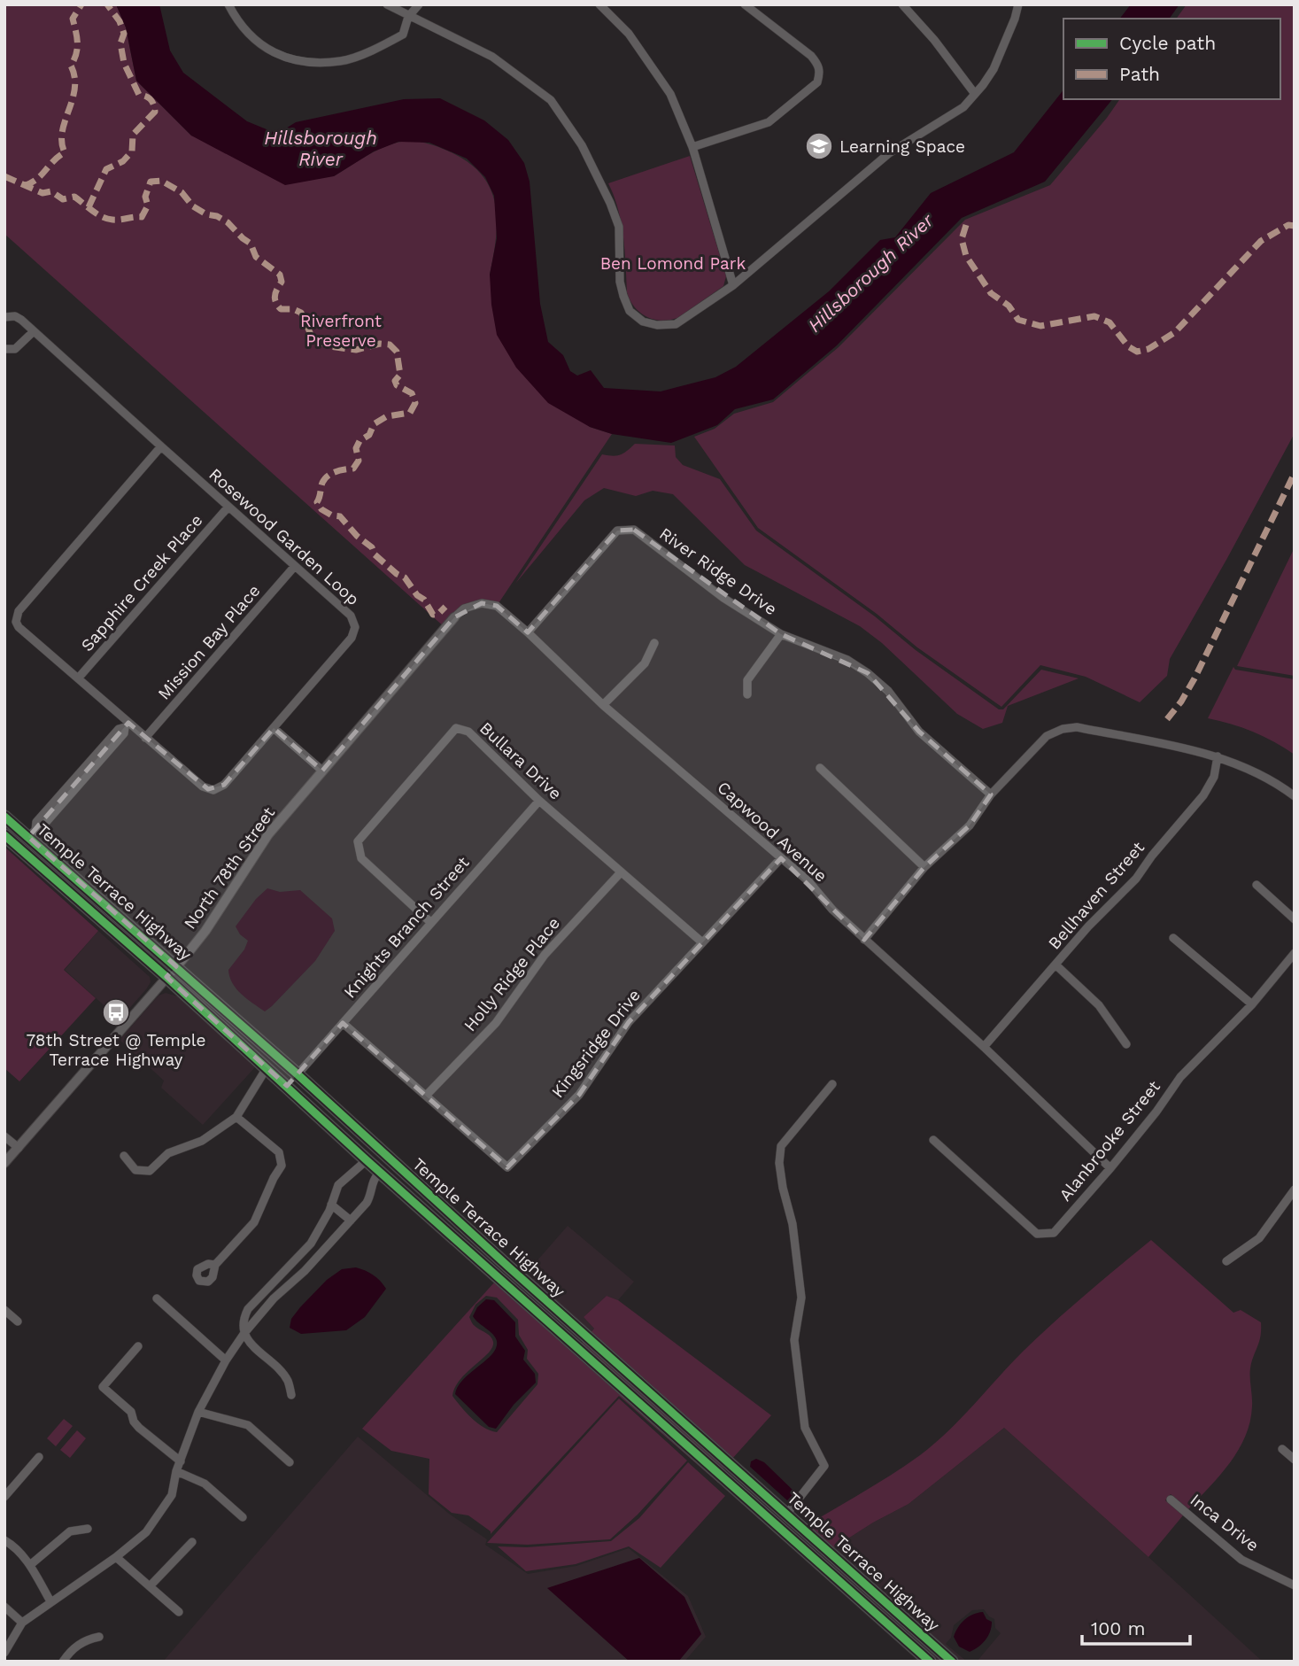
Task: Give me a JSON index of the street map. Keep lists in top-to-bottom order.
{
  "streets": {
    "main road": ["Temple Terrace Highway"],
    "street": [
      "Rosewood Garden Loop",
      "River Ridge Drive",
      "Sapphire Creek Place",
      "Mission Bay Place",
      "Bullara Drive",
      "Capwood Avenue",
      "North 78th Street",
      "Bellhaven Street",
      "Knights Branch Street",
      "Holly Ridge Place",
      "Kingsridge Drive",
      "Alanbrooke Street",
      "Inca Drive"
    ]
  },
  "crossings": [
    ["Rosewood Garden Loop", "Sapphire Creek Place"],
    ["Rosewood Garden Loop", "Mission Bay Place"],
    ["River Ridge Drive", "Capwood Avenue"],
    ["Bullara Drive", "Knights Branch Street"],
    ["Bullara Drive", "Holly Ridge Place"],
    ["Bullara Drive", "Kingsridge Drive"],
    ["Capwood Avenue", "North 78th Street"],
    ["Capwood Avenue", "Bellhaven Street"],
    ["Capwood Avenue", "Kingsridge Drive"],
    ["Capwood Avenue", "Alanbrooke Street"],
    ["North 78th Street", "Temple Terrace Highway"],
    ["Temple Terrace Highway", "Knights Branch Street"],
    ["Knights Branch Street", "Kingsridge Drive"],
    ["Holly Ridge Place", "Kingsridge Drive"]
  ],
  "water": ["Hillsborough River"],
  "parks": ["Ben Lomond Park", "Riverfront Preserve"],
  "places": {
    "school or university": ["Learning Space"],
    "bus stop": ["78th Street @ Temple Terrace Highway"]
  },
  "legend": ["Cycle path", "Path"],
  "scale_bar": "100 m"
}
